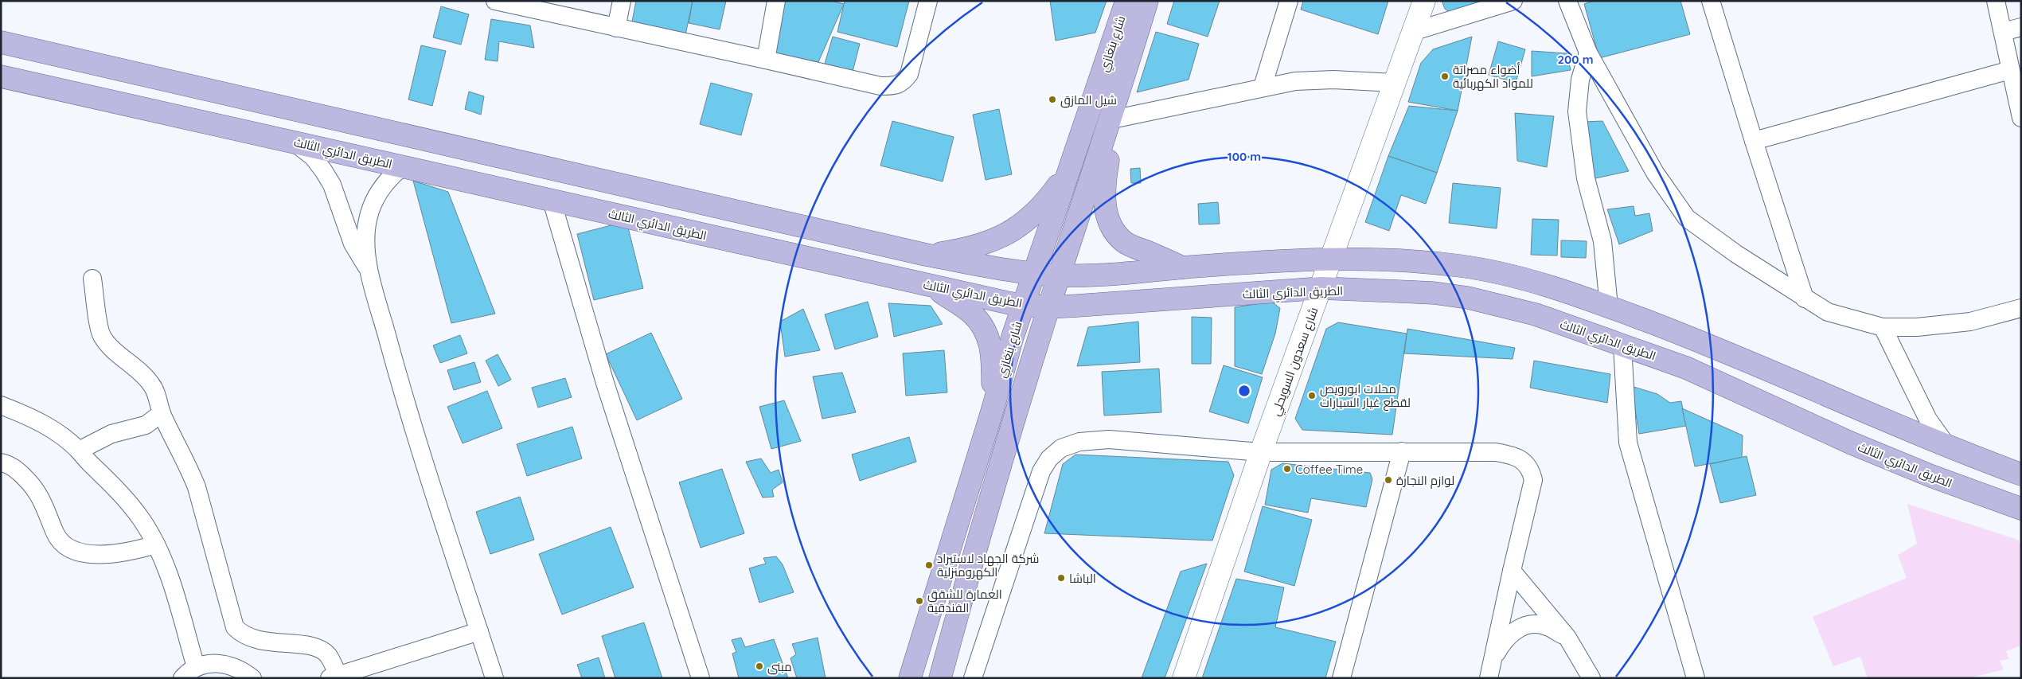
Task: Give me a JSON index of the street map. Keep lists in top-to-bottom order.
{
  "streets": {
    "main road": ["شارع بنغازي", "الطريق الدائري الثالث", "شارع سعدون السويحلي"]
  },
  "crossings": [
    ["شارع بنغازي", "الطريق الدائري الثالث"],
    ["الطريق الدائري الثالث", "شارع سعدون السويحلي"]
  ],
  "places": [
    "أضواء مصراتة للمواد الكهربائية",
    "شيل المازق",
    "محلات ابورويص لقطع غيار السيارات",
    "Coffee Time",
    "لوازم النجارة",
    "شركة الجهاد لاستيراد الكهرومنزلية",
    "الباشا",
    "العمارة للشقق الفندقية",
    "مبنى"
  ],
  "rings": ["200 m", "100 m"]
}
